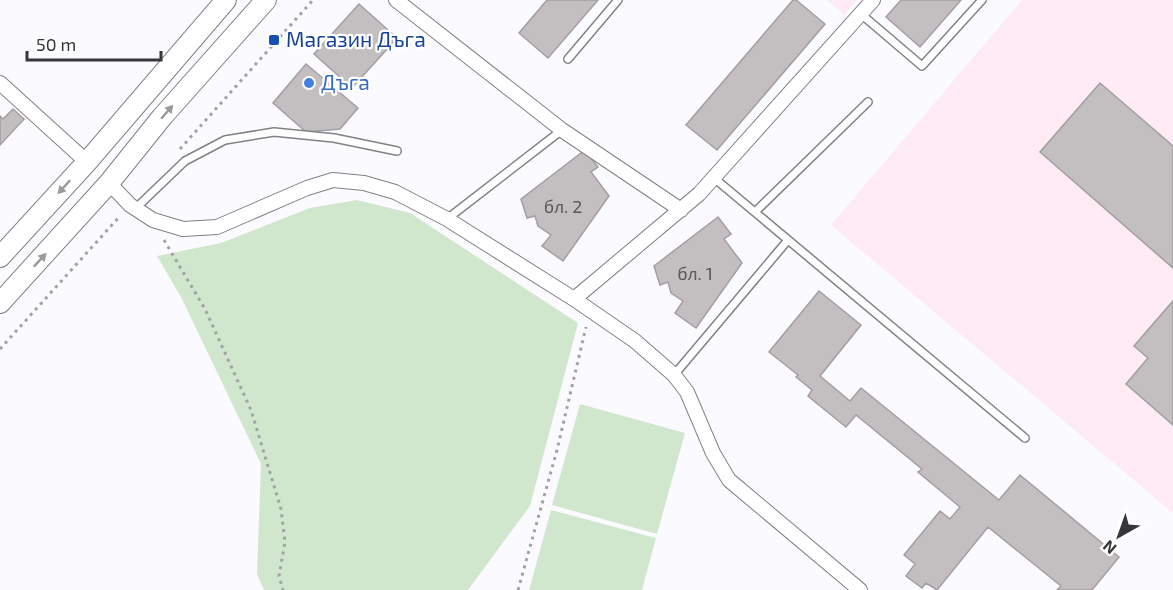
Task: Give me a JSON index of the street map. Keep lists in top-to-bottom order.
{
  "places": {
    "transit": ["Магазин Дъга"],
    "other": ["Дъга"]
  },
  "house_numbers": ["бл. 2", "бл. 1"],
  "scale_bar": "50 m",
  "north": "bottom left"
}
